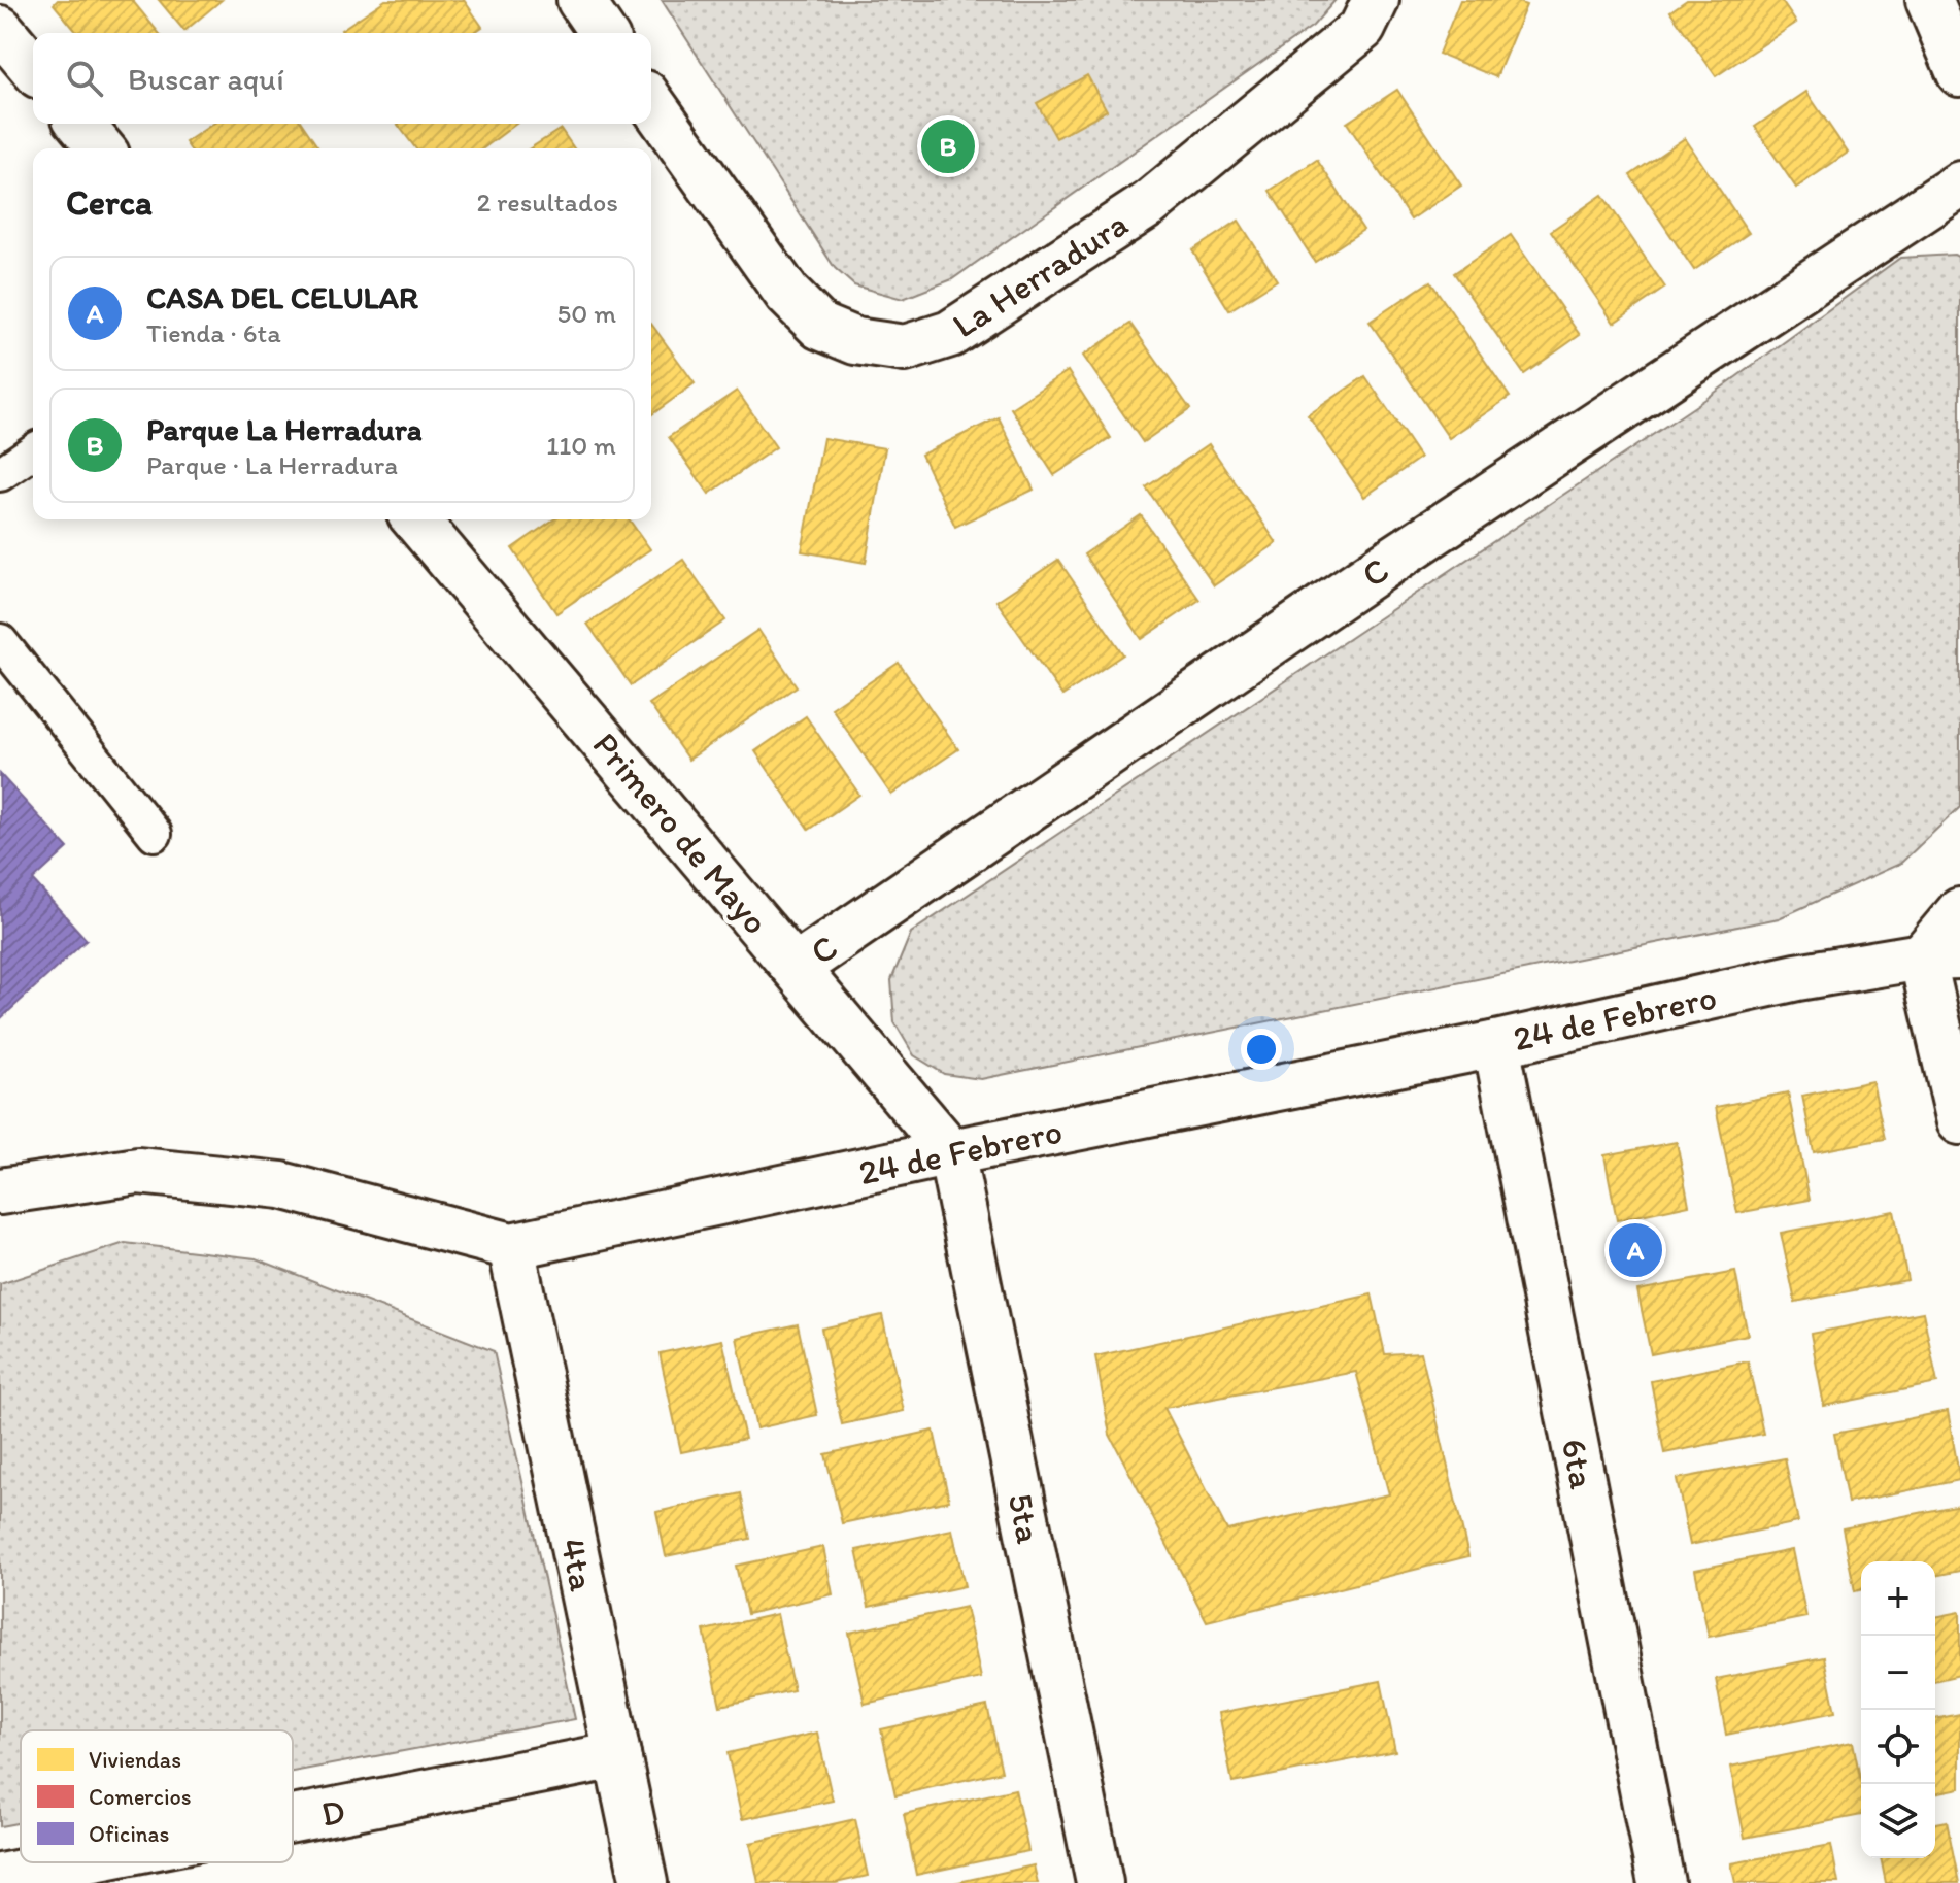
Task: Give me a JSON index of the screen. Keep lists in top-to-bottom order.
{
  "streets": {
    "street": [
      "La Herradura",
      "C",
      "Primero de Mayo",
      "24 de Febrero",
      "6ta",
      "5ta",
      "4ta",
      "D"
    ]
  },
  "crossings": [
    ["C", "Primero de Mayo"],
    ["Primero de Mayo", "24 de Febrero"],
    ["Primero de Mayo", "5ta"],
    ["24 de Febrero", "6ta"],
    ["24 de Febrero", "5ta"],
    ["24 de Febrero", "4ta"],
    ["4ta", "D"]
  ],
  "legend": ["Viviendas", "Comercios", "Oficinas"],
  "page": {
    "search": "Buscar aquí",
    "pins": ["B", "A"],
    "heading": ["Cerca", "2 resultados"],
    "list": [
      {
        "mark": "A",
        "name": "CASA DEL CELULAR",
        "note": "Tienda · 6ta",
        "value": "50 m"
      },
      {
        "mark": "B",
        "name": "Parque La Herradura",
        "note": "Parque · La Herradura",
        "value": "110 m"
      }
    ],
    "map_buttons": ["+", "−"]
  }
}
